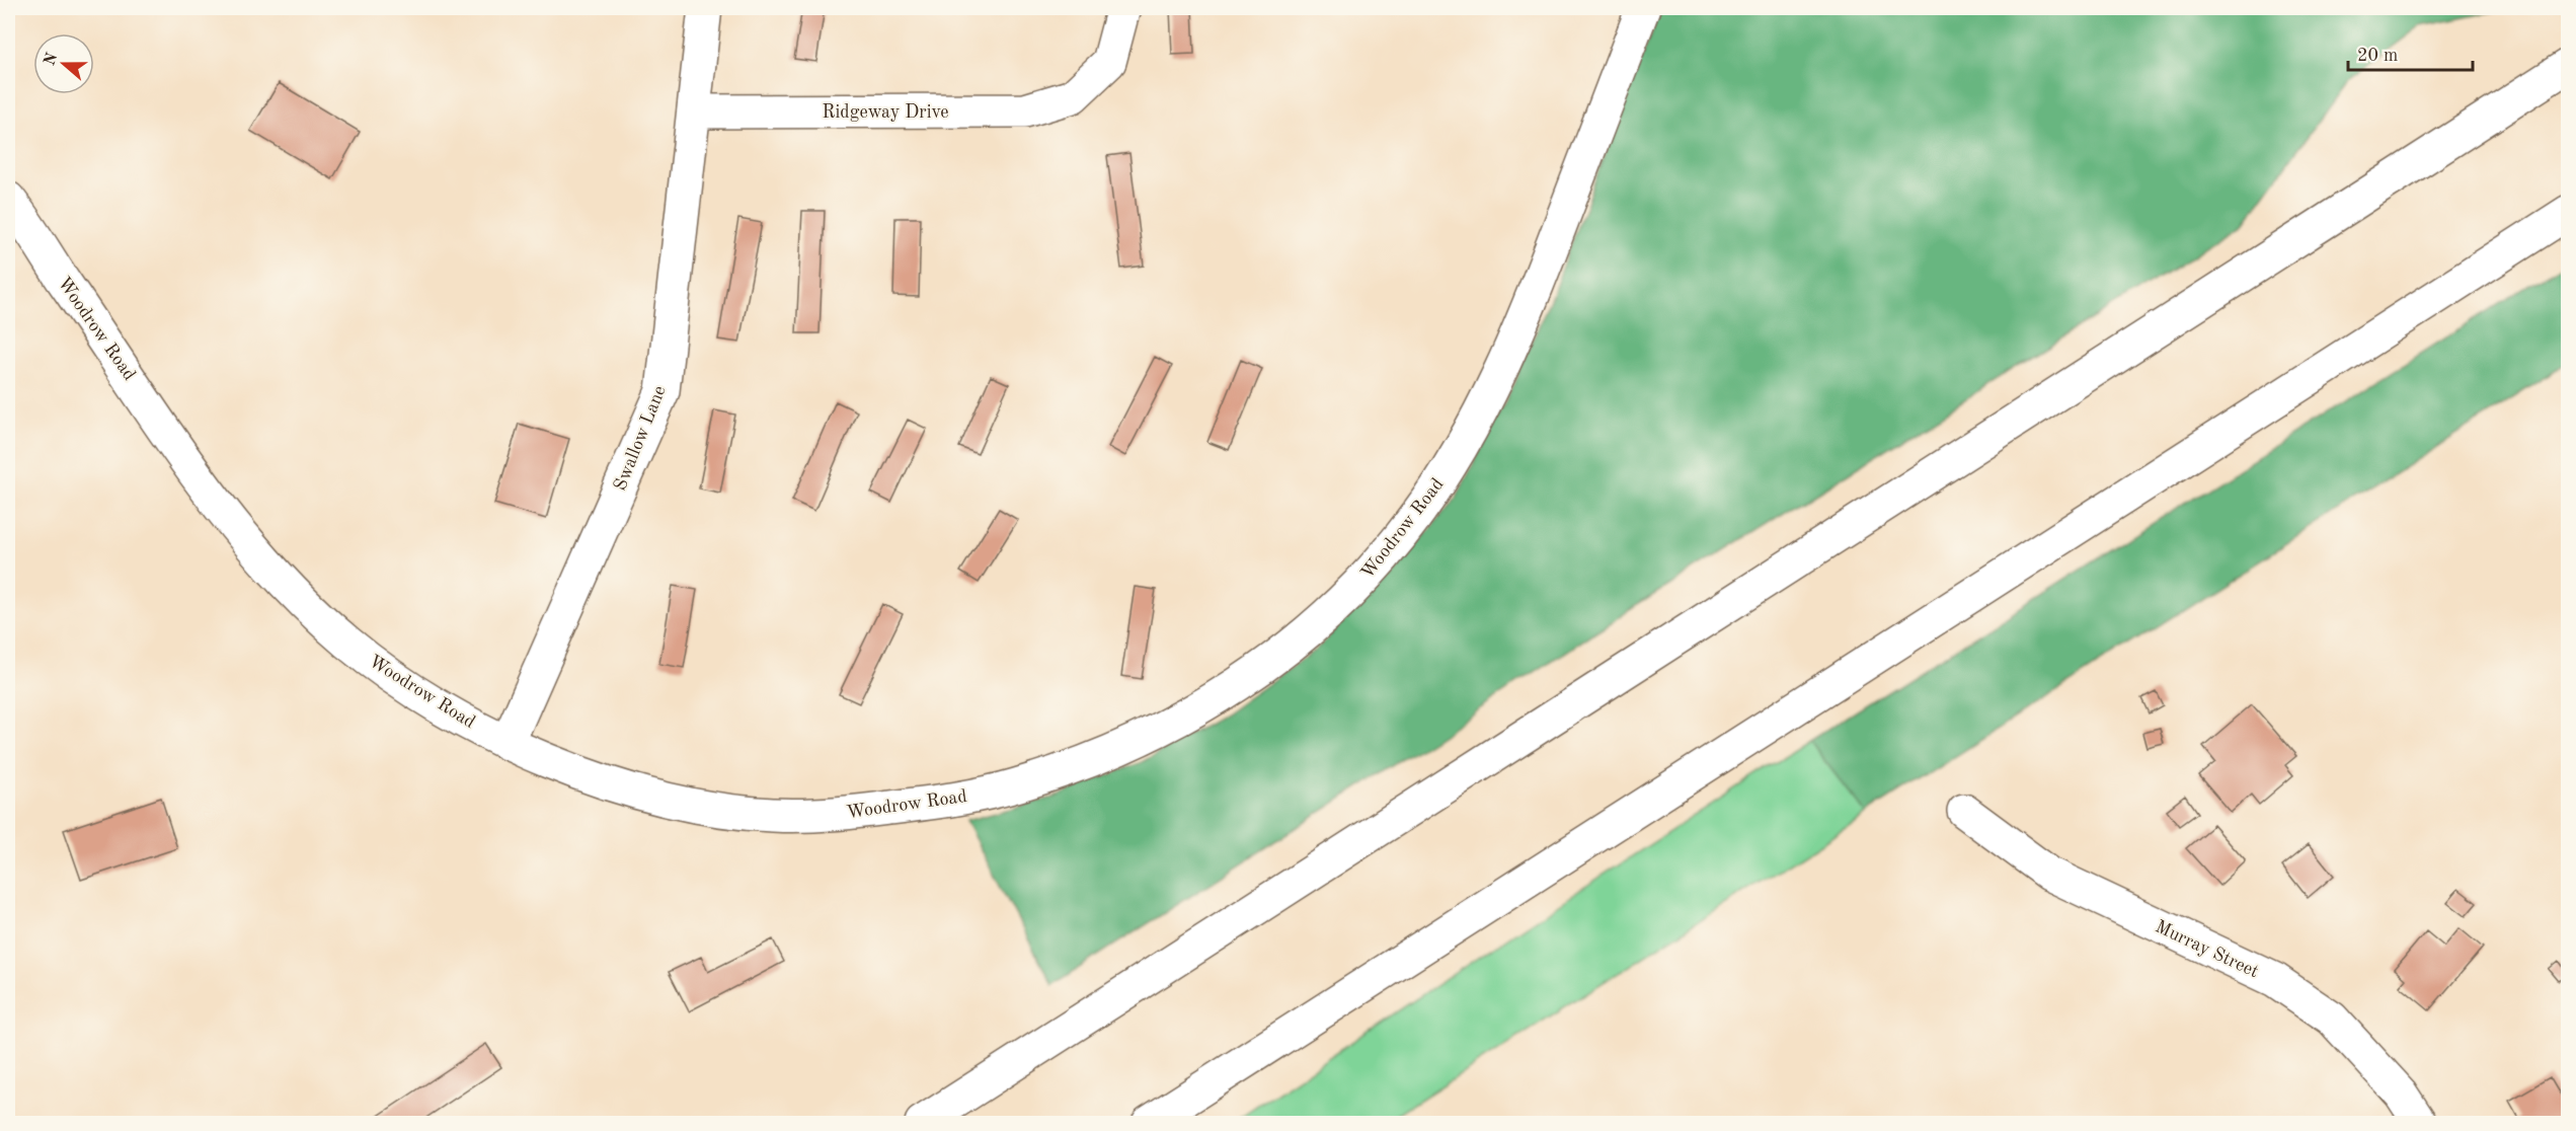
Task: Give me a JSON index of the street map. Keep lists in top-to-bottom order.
{
  "streets": {
    "main road": [
      "Ridgeway Drive",
      "Woodrow Road",
      "Swallow Lane",
      "Murray Street"
    ]
  },
  "crossings": [
    ["Ridgeway Drive", "Swallow Lane"],
    ["Woodrow Road", "Swallow Lane"]
  ],
  "scale_bar": "20 m",
  "north": "left"
}
